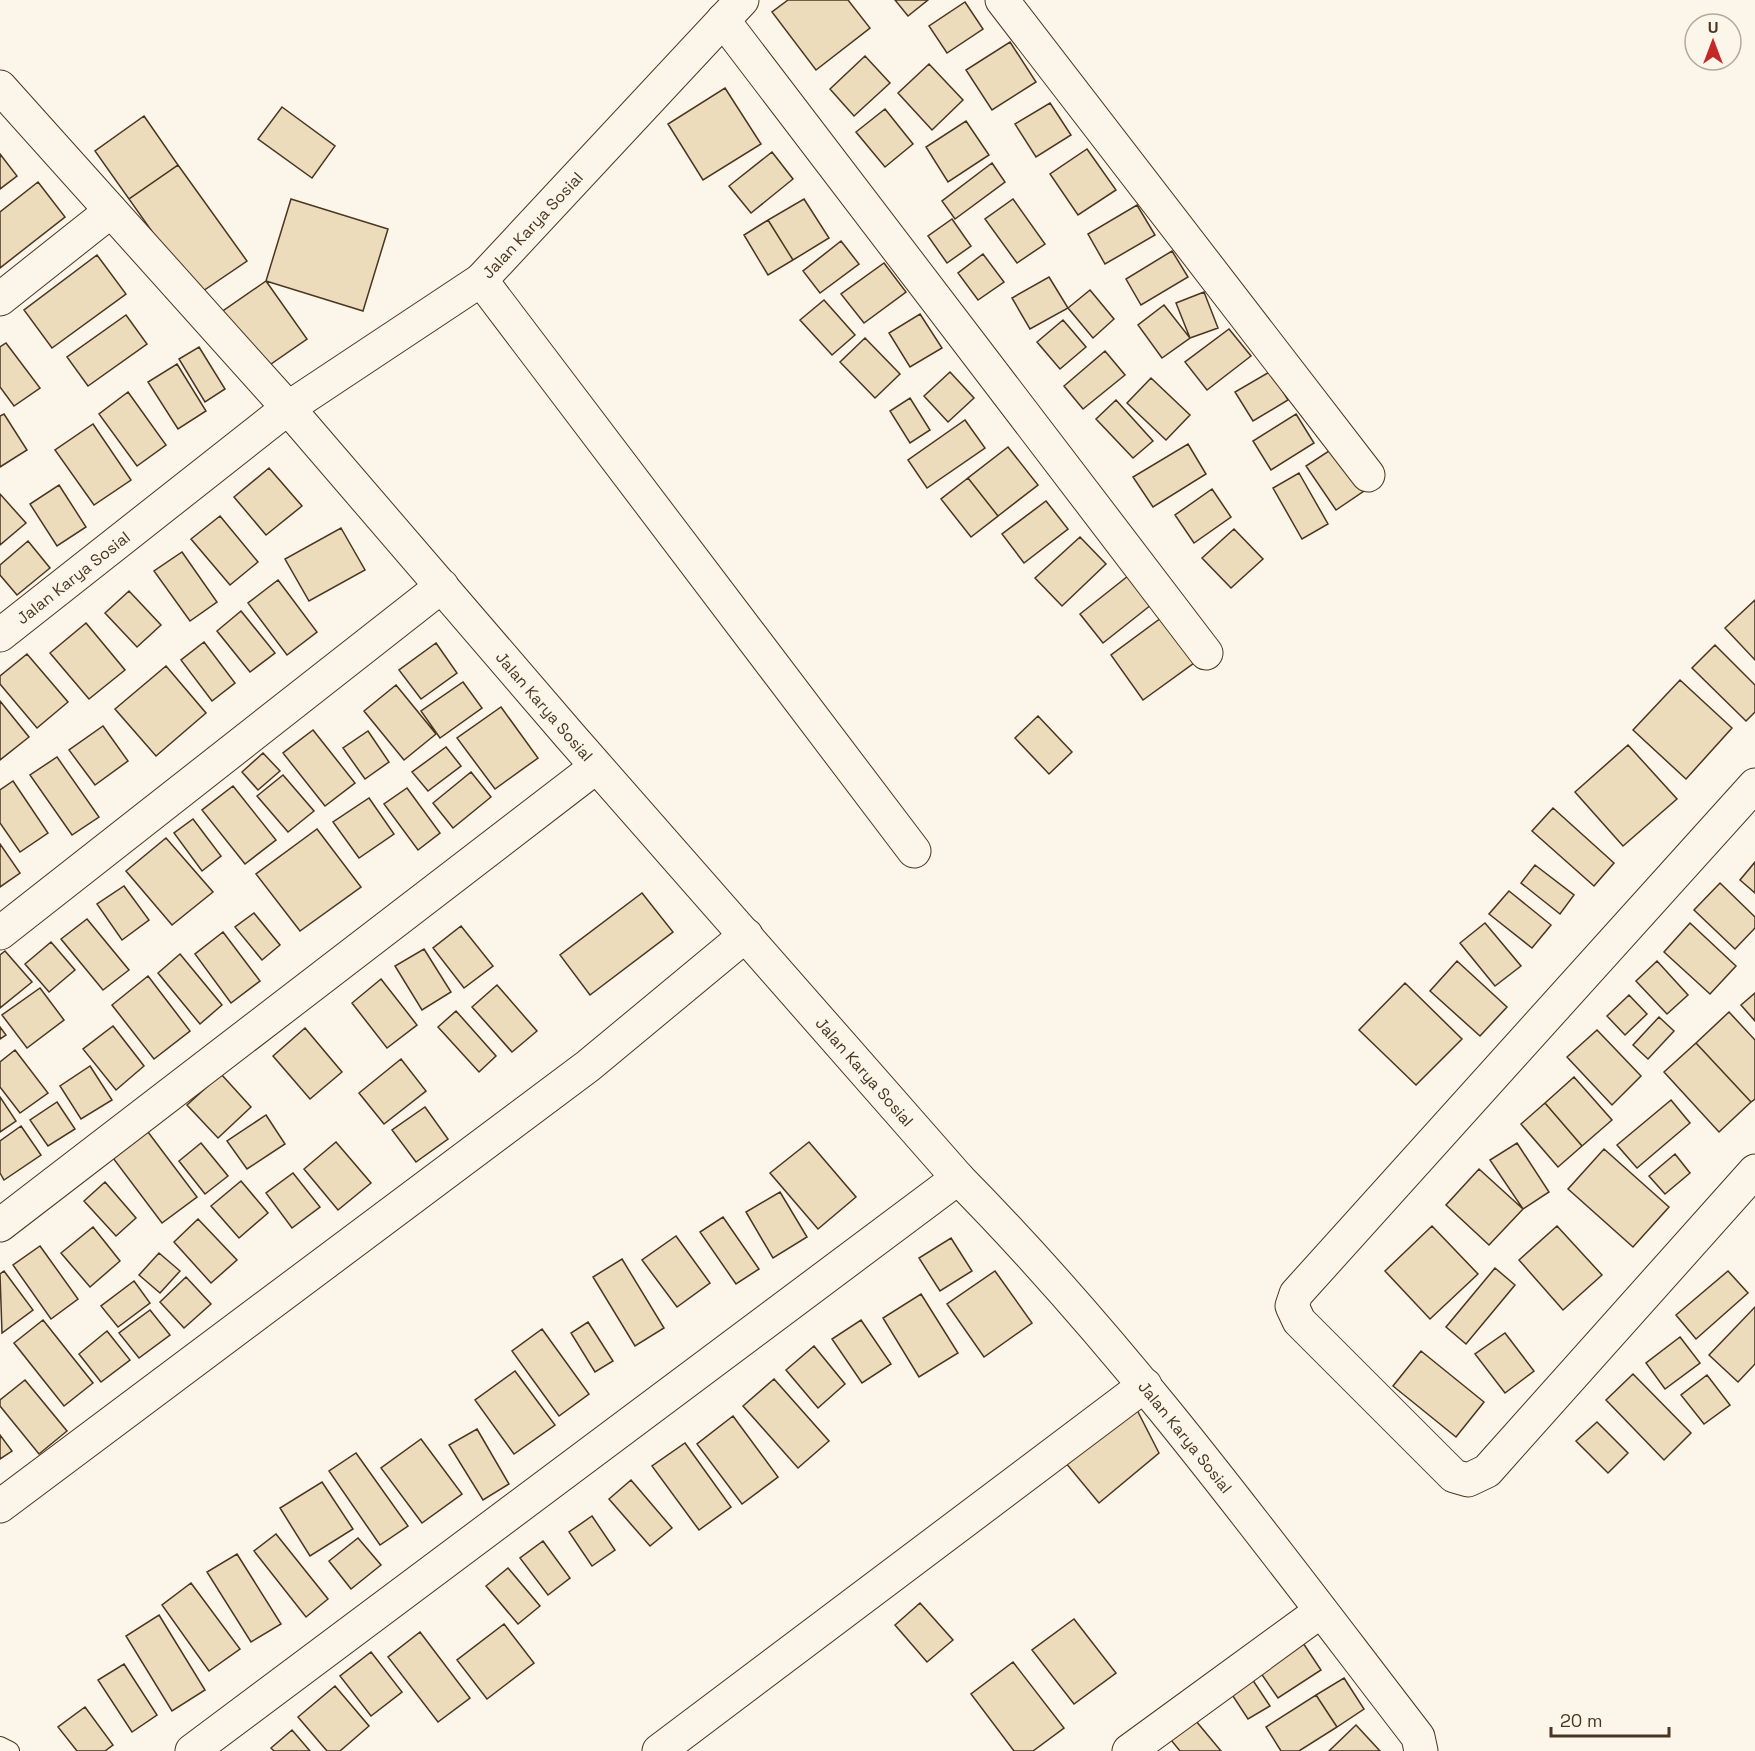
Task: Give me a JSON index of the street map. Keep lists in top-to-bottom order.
{
  "streets": {
    "street": ["Jalan Karya Sosial"]
  },
  "scale_bar": "20 m",
  "north": "top"
}
